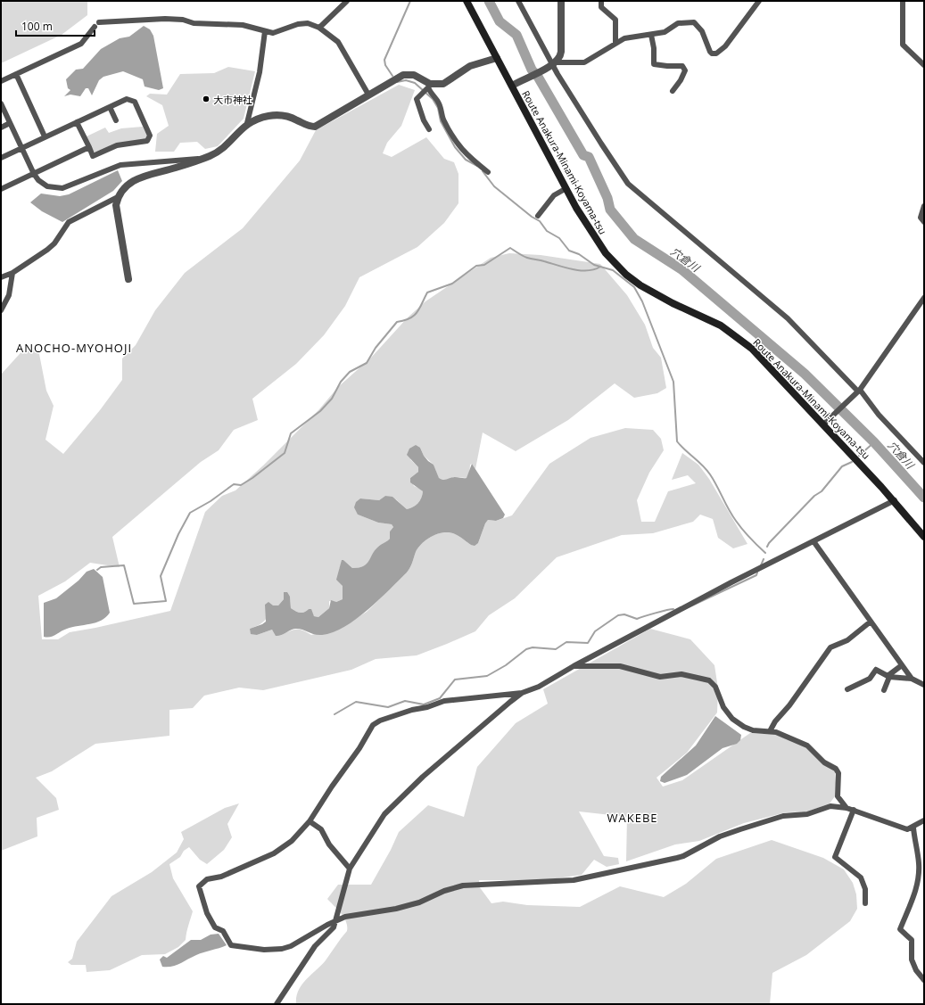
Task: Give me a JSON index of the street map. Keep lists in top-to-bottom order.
{
  "streets": {
    "main road": ["Route Anakura-Minami-Koyama-tsu"]
  },
  "districts": ["ANOCHO-MYOHOJI", "WAKEBE"],
  "water": ["穴倉川"],
  "places": ["大市神社"],
  "scale_bar": "100 m"
}
